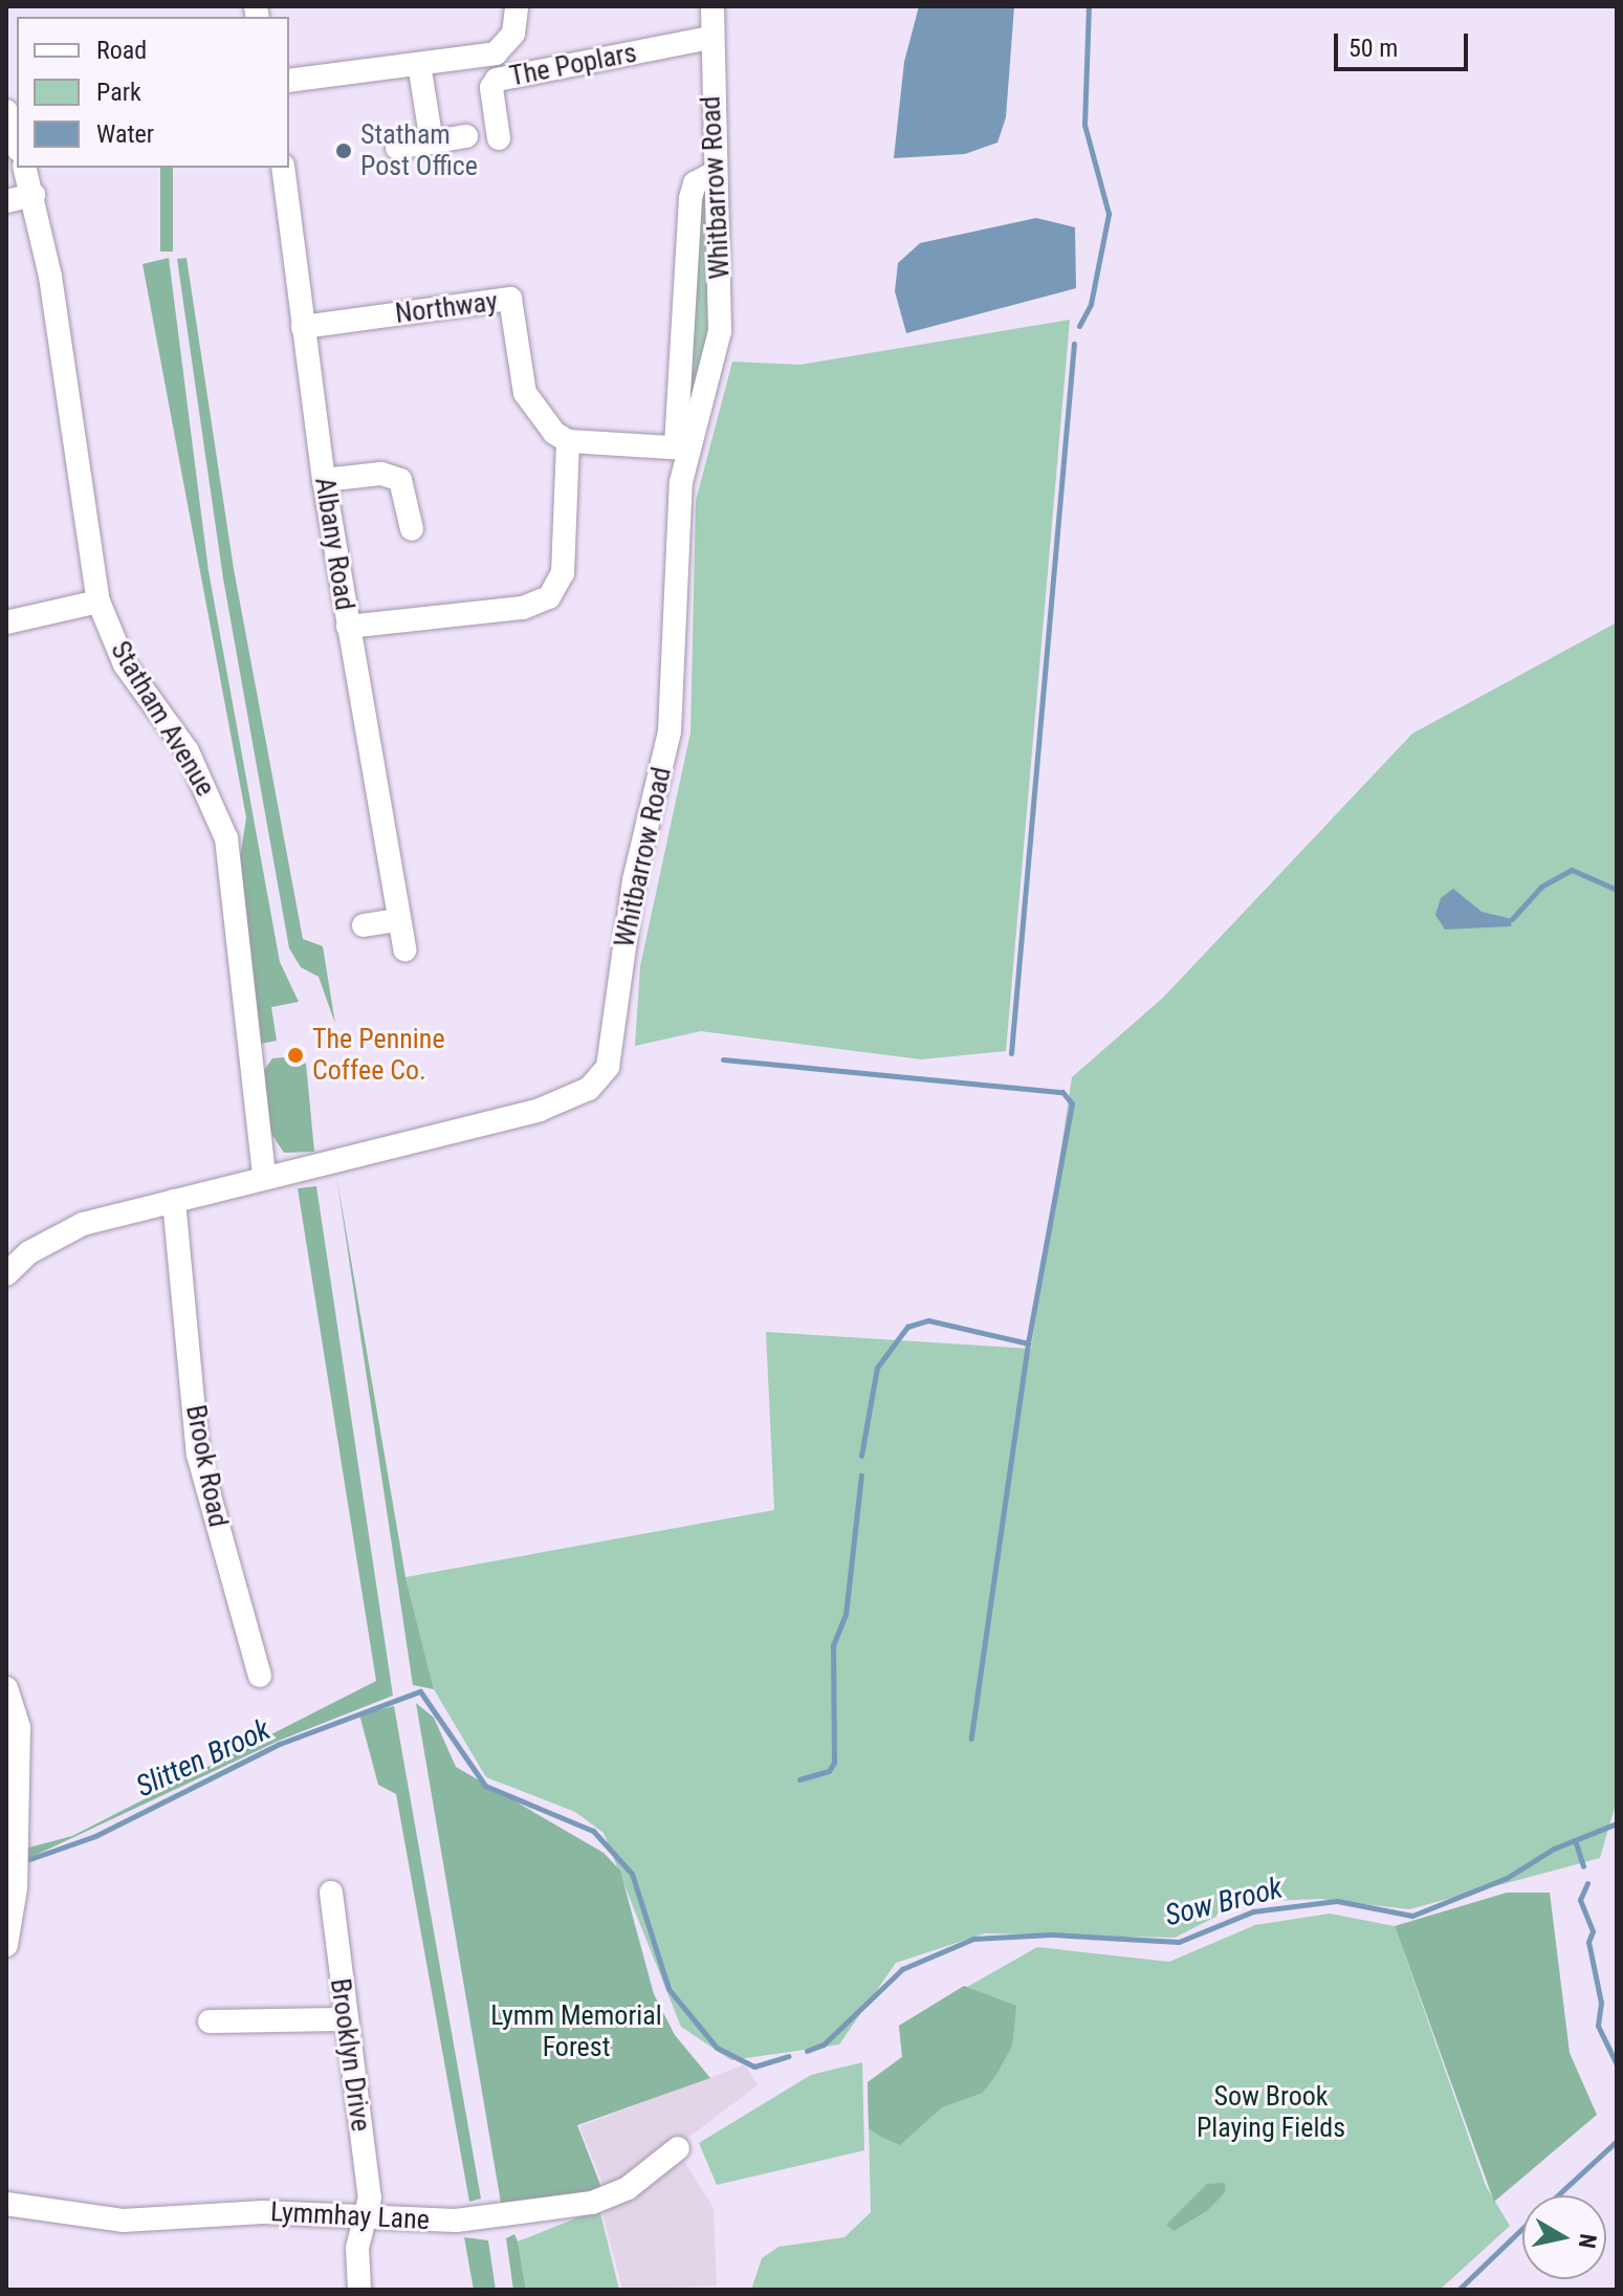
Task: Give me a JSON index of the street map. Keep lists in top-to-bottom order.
{
  "streets": {
    "street": [
      "The Poplars",
      "Whitbarrow Road",
      "Northway",
      "Albany Road",
      "Statham Avenue",
      "Brook Road",
      "Brooklyn Drive",
      "Lymmhay Lane"
    ]
  },
  "crossings": [
    ["The Poplars", "Whitbarrow Road"],
    ["Whitbarrow Road", "Statham Avenue"],
    ["Whitbarrow Road", "Brook Road"],
    ["Northway", "Albany Road"],
    ["Brooklyn Drive", "Lymmhay Lane"]
  ],
  "water": ["Slitten Brook", "Sow Brook"],
  "parks": ["Lymm Memorial Forest", "Sow Brook Playing Fields"],
  "places": ["Statham Post Office", "The Pennine Coffee Co."],
  "legend": ["Road", "Park", "Water"],
  "scale_bar": "50 m",
  "north": "right"
}
